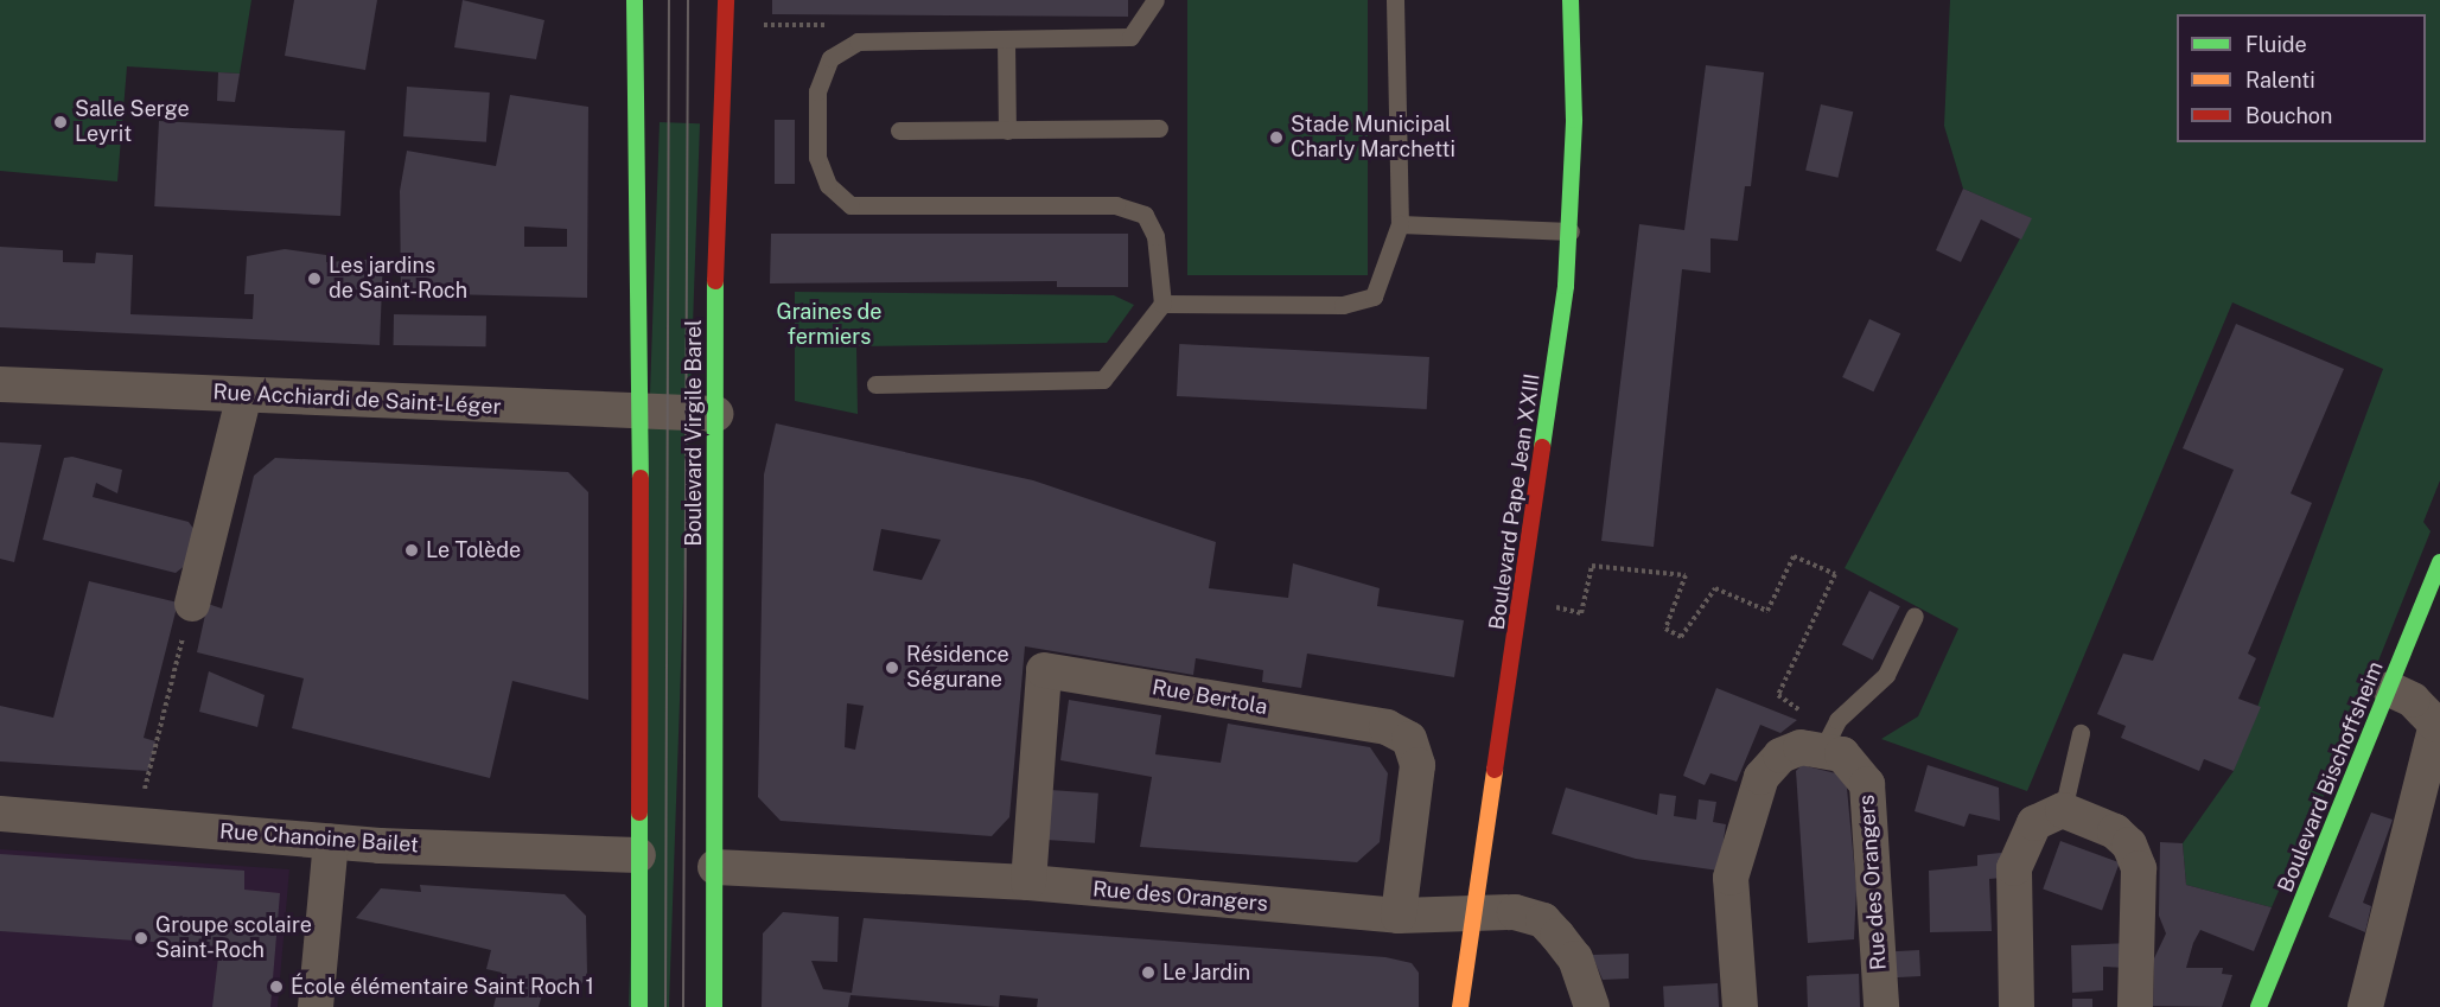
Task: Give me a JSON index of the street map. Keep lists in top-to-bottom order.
{
  "streets": {
    "main road": ["Boulevard Virgile Barel", "Boulevard Pape Jean XXIII", "Boulevard Bischoffsheim"],
    "street": [
      "Rue Acchiardi de Saint-Léger",
      "Rue Bertola",
      "Rue Chanoine Bailet",
      "Rue des Orangers"
    ]
  },
  "crossings": [
    ["Rue Acchiardi de Saint-Léger", "Boulevard Virgile Barel"],
    ["Boulevard Virgile Barel", "Rue des Orangers"],
    ["Boulevard Pape Jean XXIII", "Rue des Orangers"],
    ["Rue Bertola", "Rue des Orangers"]
  ],
  "parks": ["Graines de fermiers"],
  "places": [
    "Salle Serge Leyrit",
    "Stade Municipal Charly Marchetti",
    "Les jardins de Saint-Roch",
    "Le Tolède",
    "Résidence Ségurane",
    "Groupe scolaire Saint-Roch",
    "Le Jardin",
    "École élémentaire Saint Roch 1"
  ],
  "legend": ["Fluide", "Ralenti", "Bouchon"]
}
